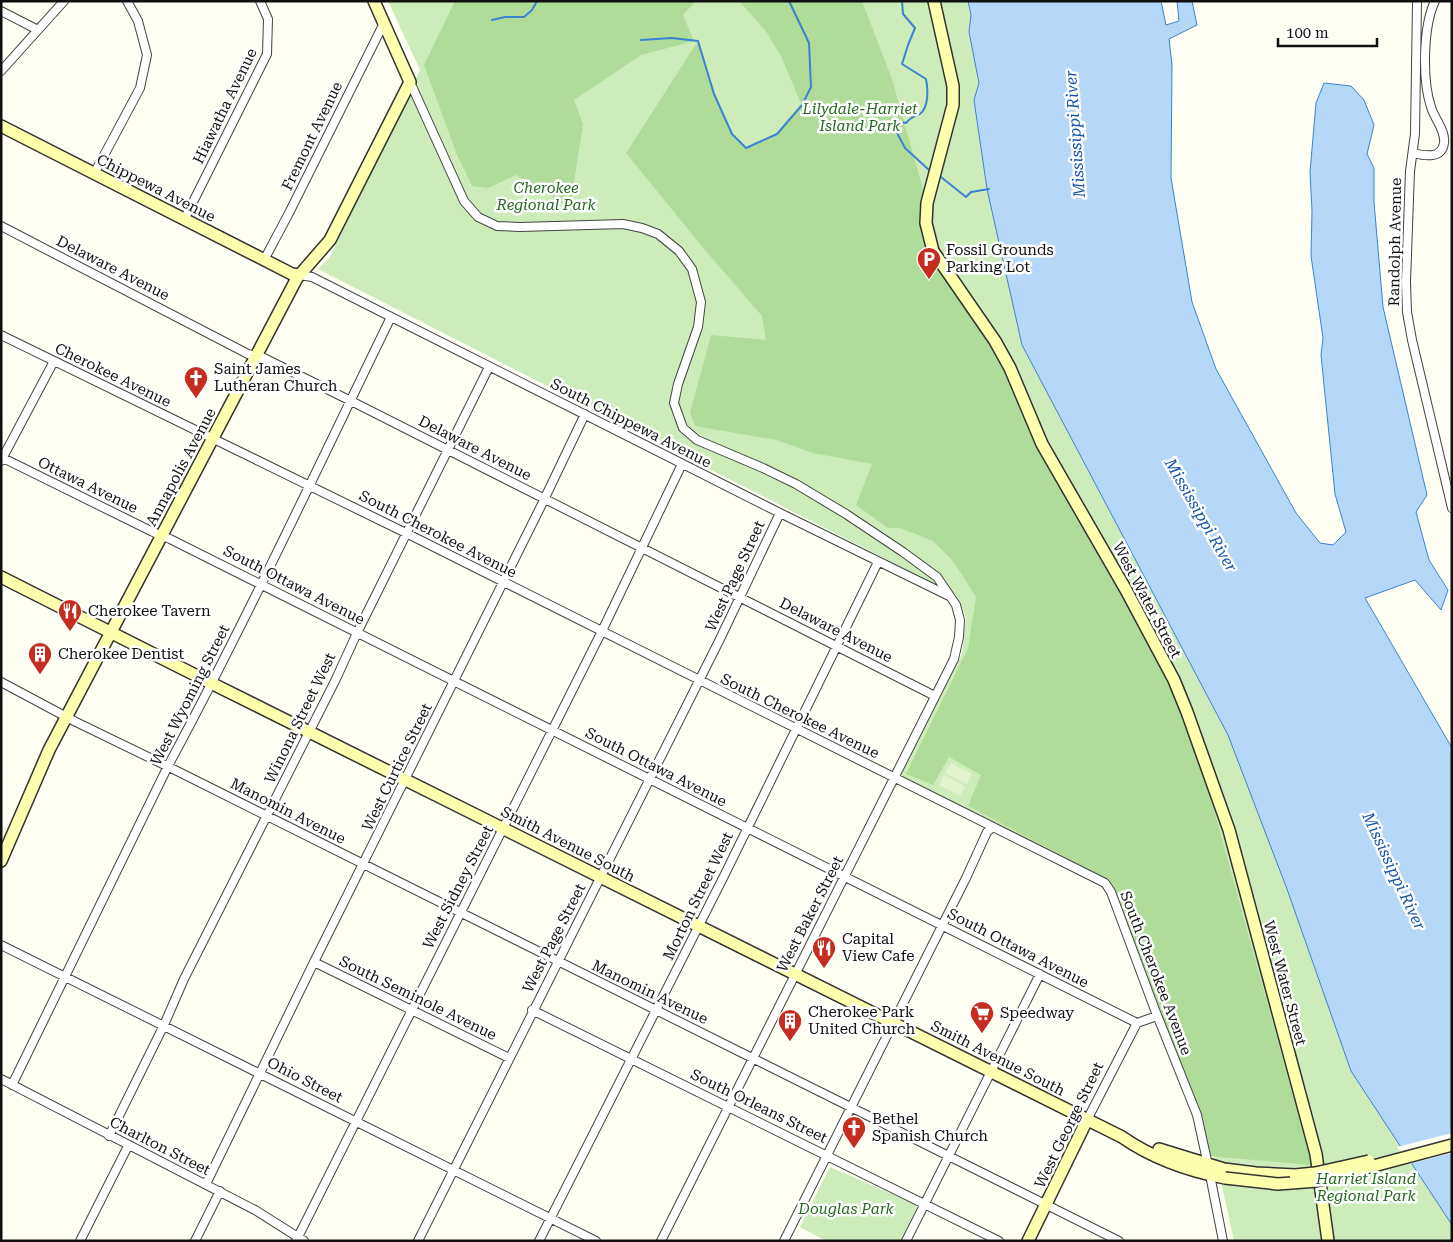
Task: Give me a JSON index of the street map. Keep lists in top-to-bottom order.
{
  "streets": {
    "street": [
      "Hiawatha Avenue",
      "Fremont Avenue",
      "Chippewa Avenue",
      "Randolph Avenue",
      "Delaware Avenue",
      "Cherokee Avenue",
      "South Chippewa Avenue",
      "Annapolis Avenue",
      "Ottawa Avenue",
      "South Cherokee Avenue",
      "West Page Street",
      "South Ottawa Avenue",
      "West Water Street",
      "West Wyoming Street",
      "Winona Street West",
      "West Curtice Street",
      "Manomin Avenue",
      "Smith Avenue South",
      "West Sidney Street",
      "Morton Street West",
      "West Baker Street",
      "South Seminole Avenue",
      "Ohio Street",
      "South Orleans Street",
      "West George Street",
      "Charlton Street"
    ]
  },
  "crossings": [
    ["Hiawatha Avenue", "Chippewa Avenue"],
    ["Fremont Avenue", "Chippewa Avenue"],
    ["Chippewa Avenue", "South Chippewa Avenue"],
    ["Chippewa Avenue", "Annapolis Avenue"],
    ["Delaware Avenue", "Annapolis Avenue"],
    ["Delaware Avenue", "West Page Street"],
    ["Delaware Avenue", "West Wyoming Street"],
    ["Delaware Avenue", "Winona Street West"],
    ["Delaware Avenue", "West Curtice Street"],
    ["Delaware Avenue", "West Sidney Street"],
    ["Delaware Avenue", "Morton Street West"],
    ["Delaware Avenue", "West Baker Street"],
    ["Cherokee Avenue", "Annapolis Avenue"],
    ["Cherokee Avenue", "South Cherokee Avenue"],
    ["South Chippewa Avenue", "Annapolis Avenue"],
    ["South Chippewa Avenue", "West Page Street"],
    ["South Chippewa Avenue", "West Wyoming Street"],
    ["South Chippewa Avenue", "Winona Street West"],
    ["South Chippewa Avenue", "West Curtice Street"],
    ["South Chippewa Avenue", "West Sidney Street"],
    ["South Chippewa Avenue", "Morton Street West"],
    ["South Chippewa Avenue", "West Baker Street"],
    ["Annapolis Avenue", "Ottawa Avenue"],
    ["Annapolis Avenue", "South Cherokee Avenue"],
    ["Annapolis Avenue", "South Ottawa Avenue"],
    ["Annapolis Avenue", "Manomin Avenue"],
    ["Annapolis Avenue", "Smith Avenue South"],
    ["Annapolis Avenue", "West Baker Street"],
    ["Ottawa Avenue", "South Ottawa Avenue"],
    ["South Cherokee Avenue", "West Page Street"],
    ["South Cherokee Avenue", "West Wyoming Street"],
    ["South Cherokee Avenue", "Winona Street West"],
    ["South Cherokee Avenue", "West Curtice Street"],
    ["South Cherokee Avenue", "Smith Avenue South"],
    ["South Cherokee Avenue", "West Sidney Street"],
    ["South Cherokee Avenue", "Morton Street West"],
    ["South Cherokee Avenue", "West Baker Street"],
    ["West Page Street", "South Ottawa Avenue"],
    ["West Page Street", "Manomin Avenue"],
    ["West Page Street", "Smith Avenue South"],
    ["West Page Street", "South Seminole Avenue"],
    ["West Page Street", "Ohio Street"],
    ["West Page Street", "South Orleans Street"],
    ["South Ottawa Avenue", "West Wyoming Street"],
    ["South Ottawa Avenue", "Winona Street West"],
    ["South Ottawa Avenue", "West Curtice Street"],
    ["South Ottawa Avenue", "West Sidney Street"],
    ["South Ottawa Avenue", "Morton Street West"],
    ["South Ottawa Avenue", "West Baker Street"],
    ["South Ottawa Avenue", "West George Street"],
    ["West Wyoming Street", "Manomin Avenue"],
    ["West Wyoming Street", "Smith Avenue South"],
    ["West Wyoming Street", "Ohio Street"],
    ["West Wyoming Street", "Charlton Street"],
    ["Winona Street West", "Manomin Avenue"],
    ["Winona Street West", "Smith Avenue South"],
    ["Winona Street West", "Ohio Street"],
    ["Winona Street West", "Charlton Street"],
    ["West Curtice Street", "Manomin Avenue"],
    ["West Curtice Street", "Smith Avenue South"],
    ["West Curtice Street", "South Seminole Avenue"],
    ["West Curtice Street", "Ohio Street"],
    ["West Curtice Street", "Charlton Street"],
    ["Manomin Avenue", "West Sidney Street"],
    ["Manomin Avenue", "Morton Street West"],
    ["Manomin Avenue", "West Baker Street"],
    ["Manomin Avenue", "West George Street"],
    ["Smith Avenue South", "West Sidney Street"],
    ["Smith Avenue South", "Morton Street West"],
    ["Smith Avenue South", "West Baker Street"],
    ["Smith Avenue South", "West George Street"],
    ["West Sidney Street", "South Seminole Avenue"],
    ["West Sidney Street", "Ohio Street"],
    ["West Sidney Street", "Charlton Street"],
    ["Morton Street West", "Ohio Street"],
    ["Morton Street West", "South Orleans Street"],
    ["West Baker Street", "South Orleans Street"]
  ],
  "water": ["Mississippi River"],
  "parks": [
    "Lilydale-Harriet Island Park",
    "Cherokee Regional Park",
    "Harriet Island Regional Park",
    "Douglas Park"
  ],
  "places": {
    "parking": ["Fossil Grounds Parking Lot"],
    "church": ["Saint James Lutheran Church", "Bethel Spanish Church"],
    "restaurant": ["Cherokee Tavern", "Capital View Cafe"],
    "building": ["Cherokee Dentist", "Cherokee Park United Church"],
    "supermarket": ["Speedway"]
  },
  "scale_bar": "100 m"
}
